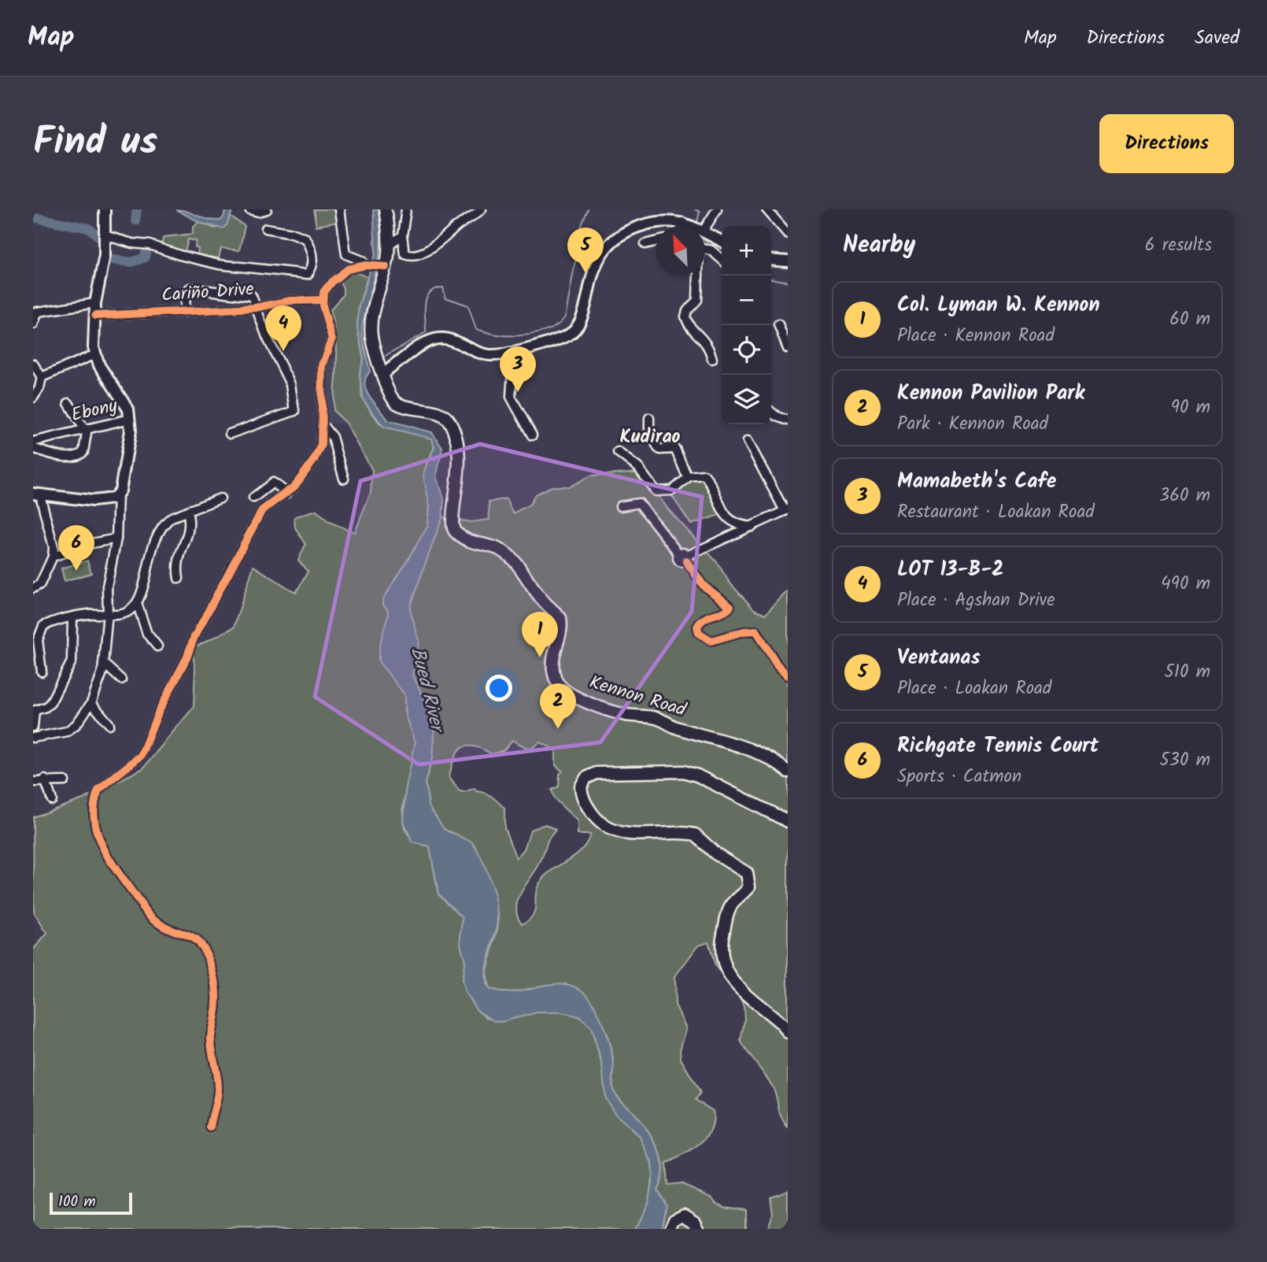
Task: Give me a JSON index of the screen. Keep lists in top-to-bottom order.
{
  "streets": {
    "highway": ["Kennon Road"],
    "street": ["Cariño Drive", "Ebony"]
  },
  "districts": ["Kudirao"],
  "water": ["Bued River"],
  "scale_bar": "100 m",
  "north": "top left",
  "page": {
    "header": "Map",
    "nav": ["Map", "Directions", "Saved"],
    "title": "Find us",
    "buttons": "Directions",
    "heading": ["Nearby", "6 results"],
    "map_buttons": ["+", "−"],
    "pins": [
      "5",
      "4",
      "3",
      "6",
      "1",
      "2"
    ],
    "list": [
      {
        "mark": "1",
        "name": "Col. Lyman W. Kennon",
        "note": "Place · Kennon Road",
        "value": "60 m"
      },
      {
        "mark": "2",
        "name": "Kennon Pavilion Park",
        "note": "Park · Kennon Road",
        "value": "90 m"
      },
      {
        "mark": "3",
        "name": "Mamabeth's Cafe",
        "note": "Restaurant · Loakan Road",
        "value": "360 m"
      },
      {
        "mark": "4",
        "name": "LOT 13-B-2",
        "note": "Place · Agshan Drive",
        "value": "490 m"
      },
      {
        "mark": "5",
        "name": "Ventanas",
        "note": "Place · Loakan Road",
        "value": "510 m"
      },
      {
        "mark": "6",
        "name": "Richgate Tennis Court",
        "note": "Sports · Catmon",
        "value": "530 m"
      }
    ],
    "scale": "100 m"
  }
}
